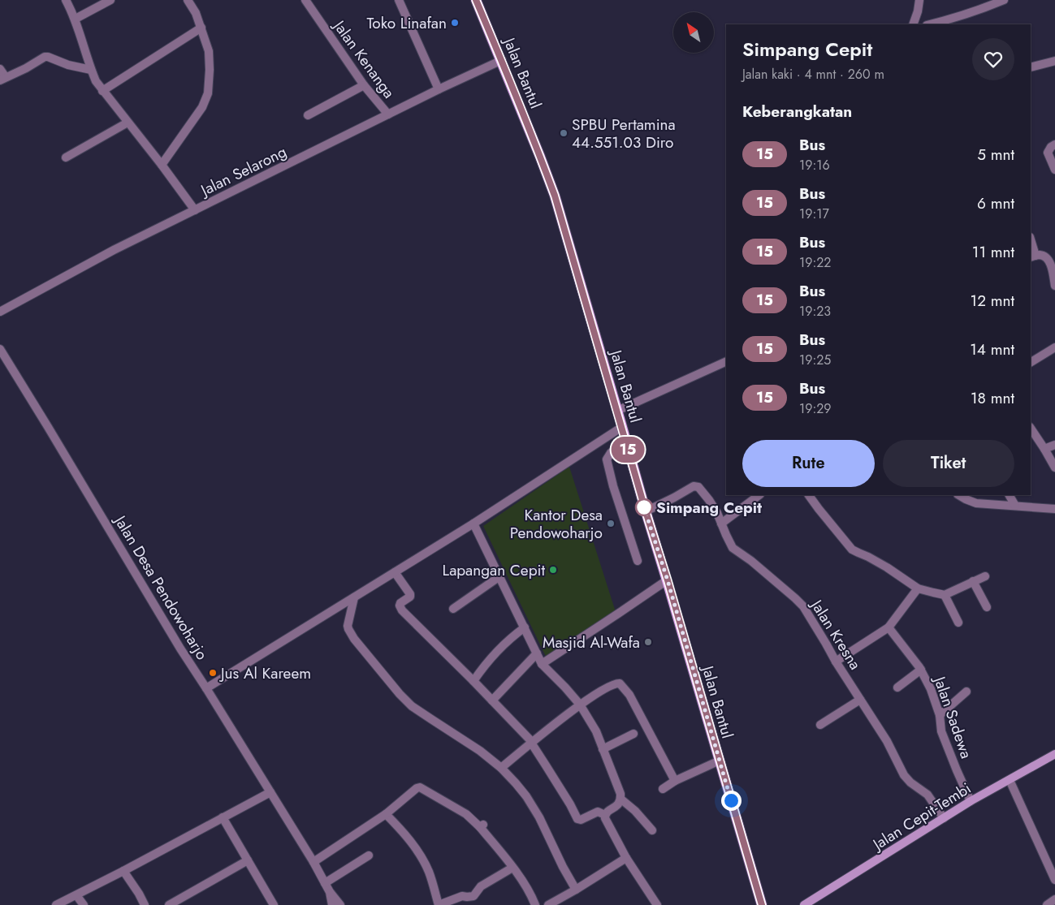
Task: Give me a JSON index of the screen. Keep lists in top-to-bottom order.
{
  "streets": {
    "main road": ["Jalan Bantul", "Jalan Cepit-Tembi"],
    "street": [
      "Jalan Kenanga",
      "Jalan Selarong",
      "Jalan Desa Pendowoharjo",
      "Jalan Kresna",
      "Jalan Sadewa"
    ]
  },
  "crossings": [
    ["Jalan Kenanga", "Jalan Selarong"],
    ["Jalan Bantul", "Jalan Selarong"],
    ["Jalan Bantul", "Jalan Kresna"],
    ["Jalan Kresna", "Jalan Cepit-Tembi"],
    ["Jalan Sadewa", "Jalan Cepit-Tembi"]
  ],
  "places": [
    "Toko Linafan",
    "SPBU Pertamina 44.551.03 Diro",
    "Simpang Cepit",
    "Kantor Desa Pendowoharjo",
    "Lapangan Cepit",
    "Masjid Al-Wafa",
    "Jus Al Kareem"
  ],
  "lines": ["bus line 15"],
  "north": "top left",
  "page": {
    "on_map": "15",
    "heading": [
      ["Simpang Cepit", "Jalan kaki · 4 mnt · 260 m"],
      "Keberangkatan"
    ],
    "list": [
      {
        "mark": "15",
        "name": "Bus",
        "note": "19:16",
        "value": "5 mnt"
      },
      {
        "mark": "15",
        "name": "Bus",
        "note": "19:17",
        "value": "6 mnt"
      },
      {
        "mark": "15",
        "name": "Bus",
        "note": "19:22",
        "value": "11 mnt"
      },
      {
        "mark": "15",
        "name": "Bus",
        "note": "19:23",
        "value": "12 mnt"
      },
      {
        "mark": "15",
        "name": "Bus",
        "note": "19:25",
        "value": "14 mnt"
      },
      {
        "mark": "15",
        "name": "Bus",
        "note": "19:29",
        "value": "18 mnt"
      }
    ],
    "buttons": ["Rute", "Tiket"]
  }
}
